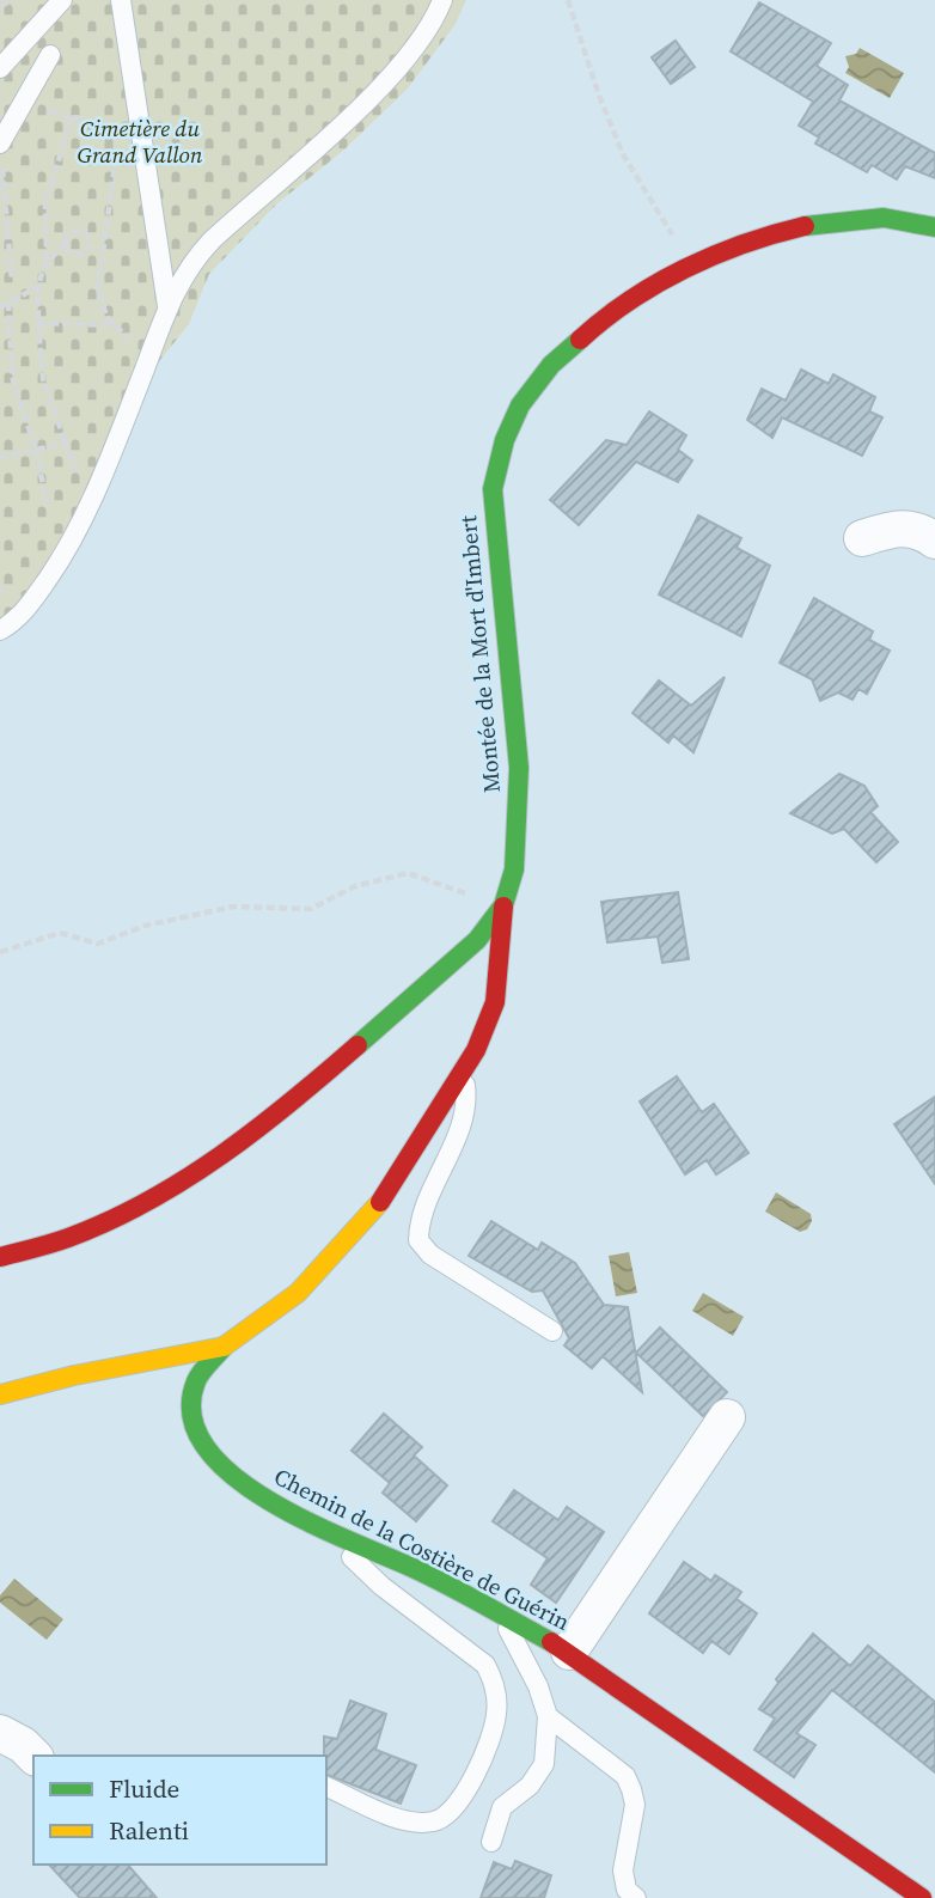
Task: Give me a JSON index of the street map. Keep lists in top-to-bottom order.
{
  "streets": {
    "street": ["Montée de la Mort d'Imbert", "Chemin de la Costière de Guérin"]
  },
  "parks": ["Cimetière du Grand Vallon"],
  "legend": ["Fluide", "Ralenti"]
}
